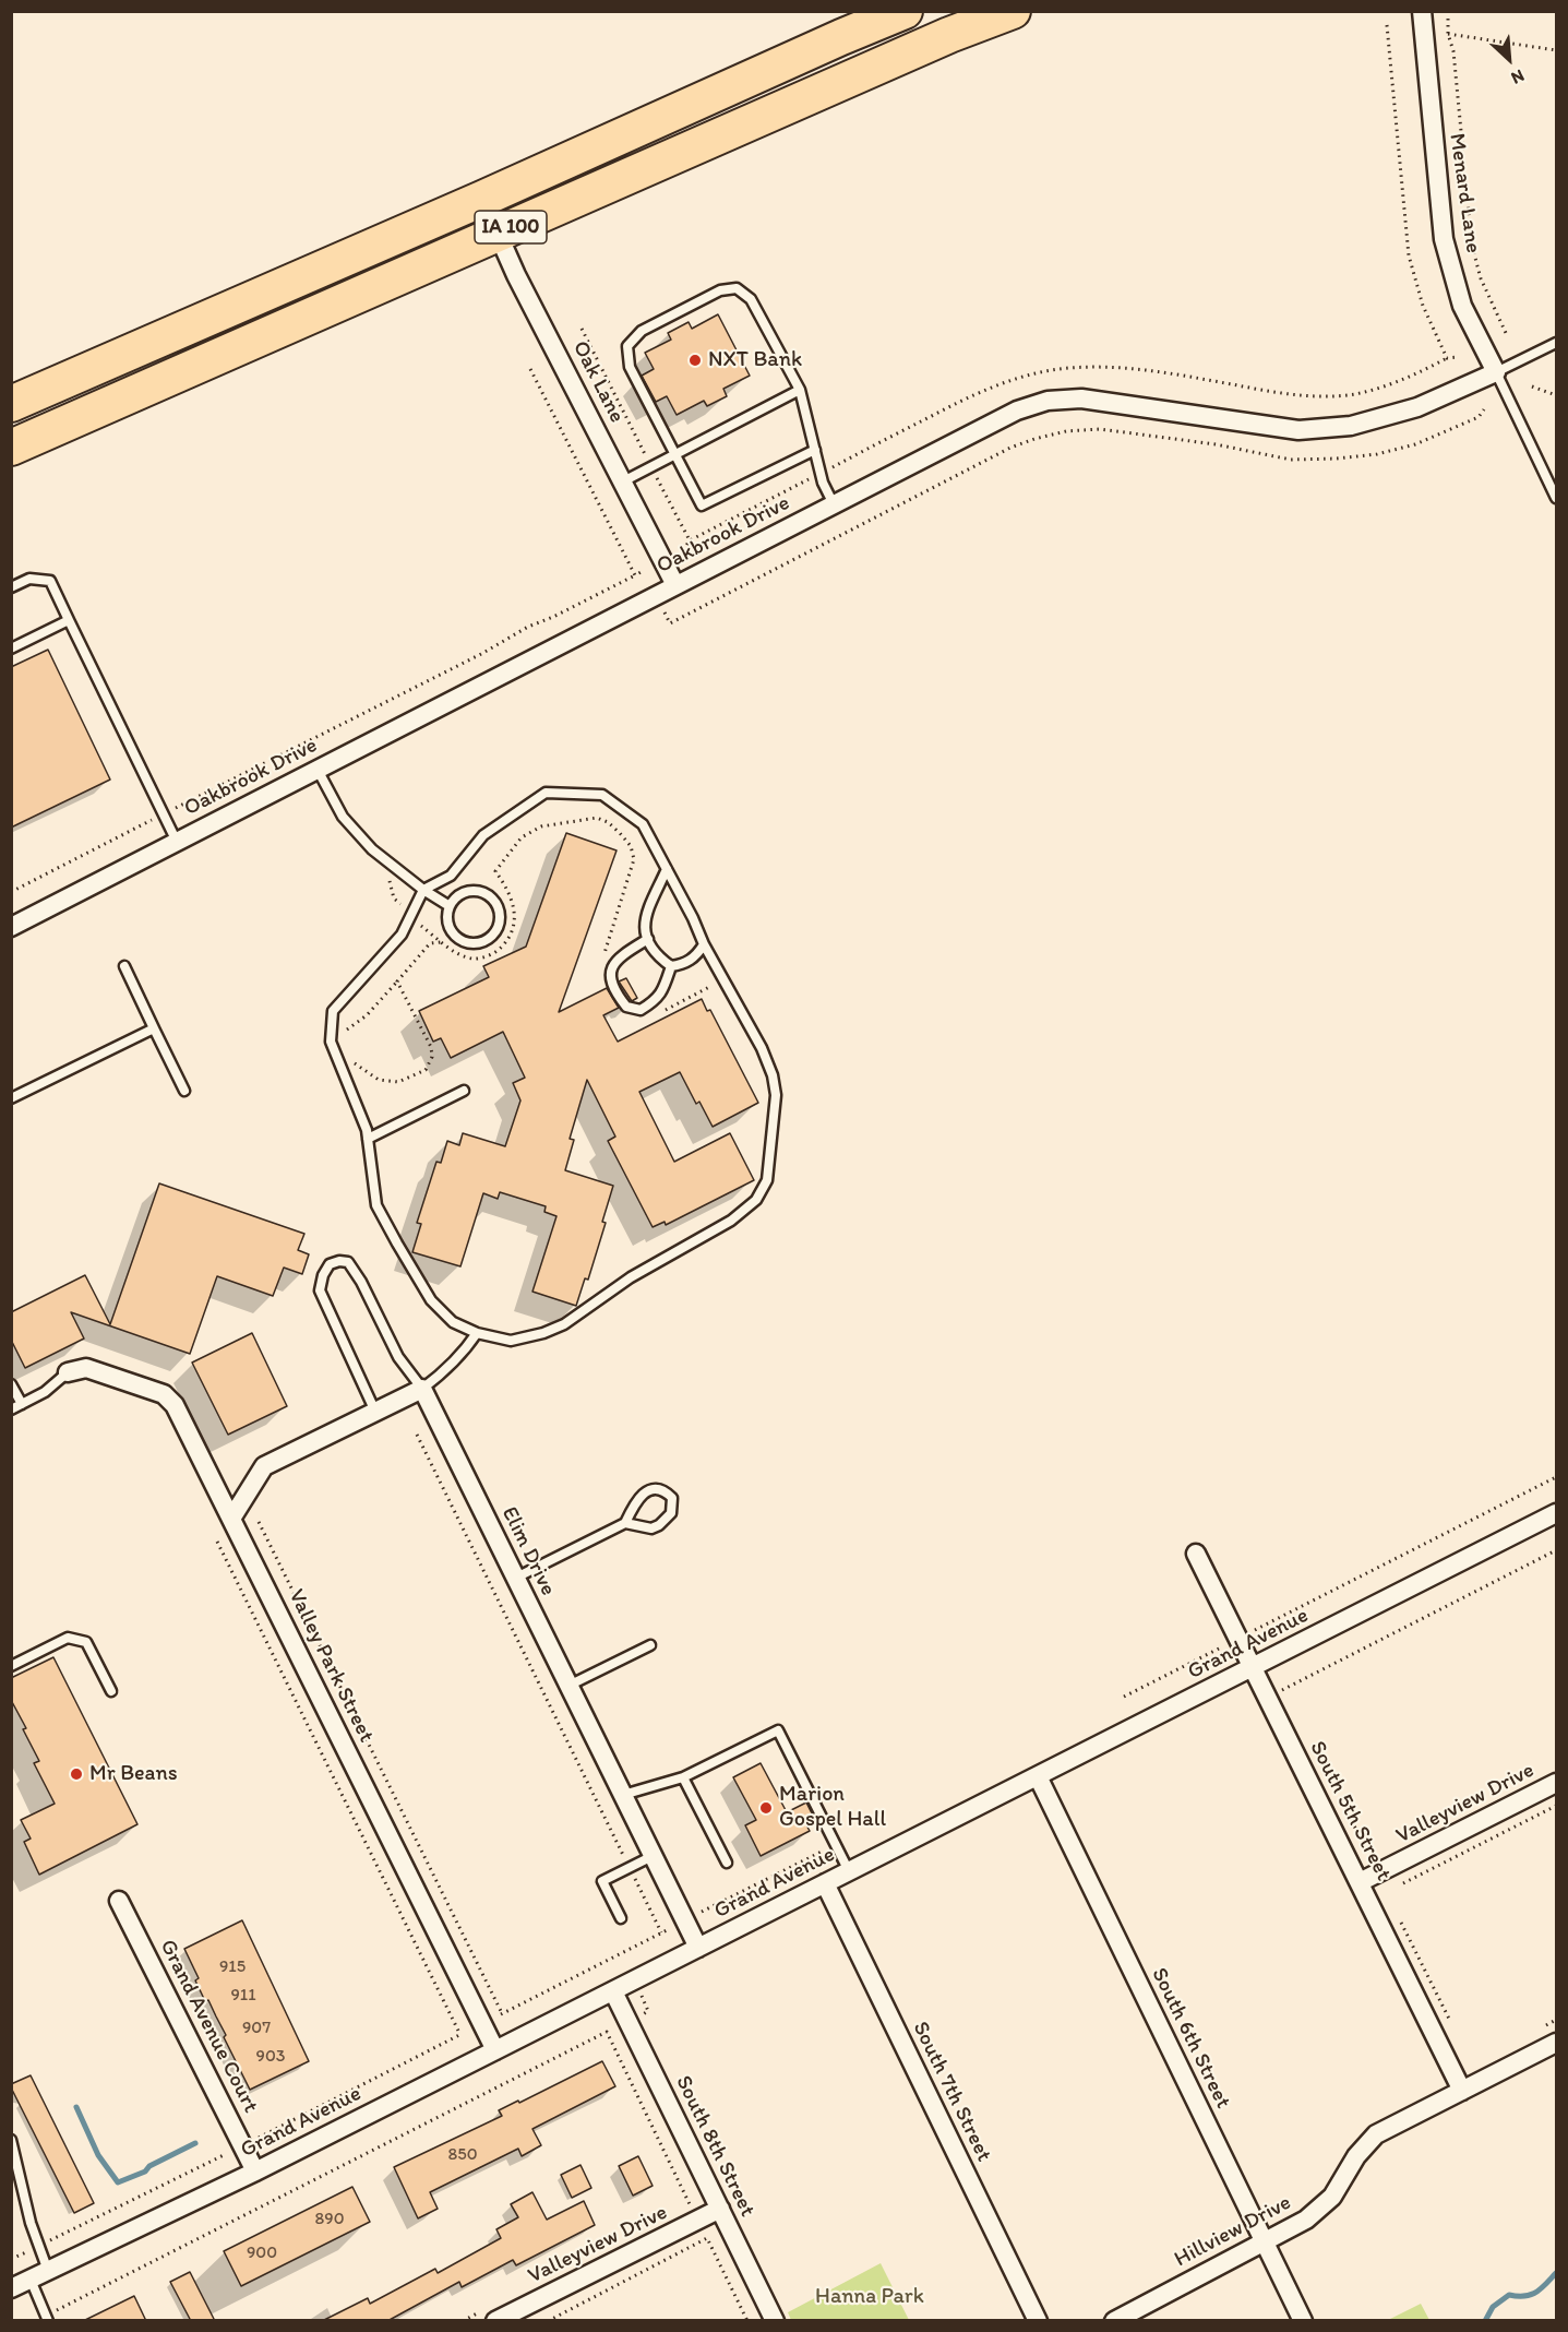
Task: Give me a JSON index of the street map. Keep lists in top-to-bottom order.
{
  "streets": {
    "highway": ["IA 100"],
    "street": [
      "Menard Lane",
      "Oak Lane",
      "Oakbrook Drive",
      "Elim Drive",
      "Grand Avenue",
      "Valley Park Street",
      "Valleyview Drive",
      "South 5th Street",
      "Grand Avenue Court",
      "South 6th Street",
      "South 7th Street",
      "South 8th Street",
      "Hillview Drive"
    ]
  },
  "crossings": [
    ["Menard Lane", "Oakbrook Drive"],
    ["IA 100", "Oak Lane"],
    ["Oak Lane", "Oakbrook Drive"],
    ["Elim Drive", "Grand Avenue"],
    ["Grand Avenue", "Valley Park Street"],
    ["Grand Avenue", "South 5th Street"],
    ["Grand Avenue", "Grand Avenue Court"],
    ["Grand Avenue", "South 6th Street"],
    ["Grand Avenue", "South 7th Street"],
    ["Grand Avenue", "South 8th Street"],
    ["Valleyview Drive", "South 5th Street"],
    ["Valleyview Drive", "South 8th Street"],
    ["South 5th Street", "Hillview Drive"],
    ["South 6th Street", "Hillview Drive"]
  ],
  "parks": ["Hanna Park"],
  "places": ["NXT Bank", "Mr Beans", "Marion Gospel Hall"],
  "house_numbers": [
    "915",
    "911",
    "907",
    "903",
    "850",
    "890",
    "900"
  ],
  "north": "bottom right"
}
